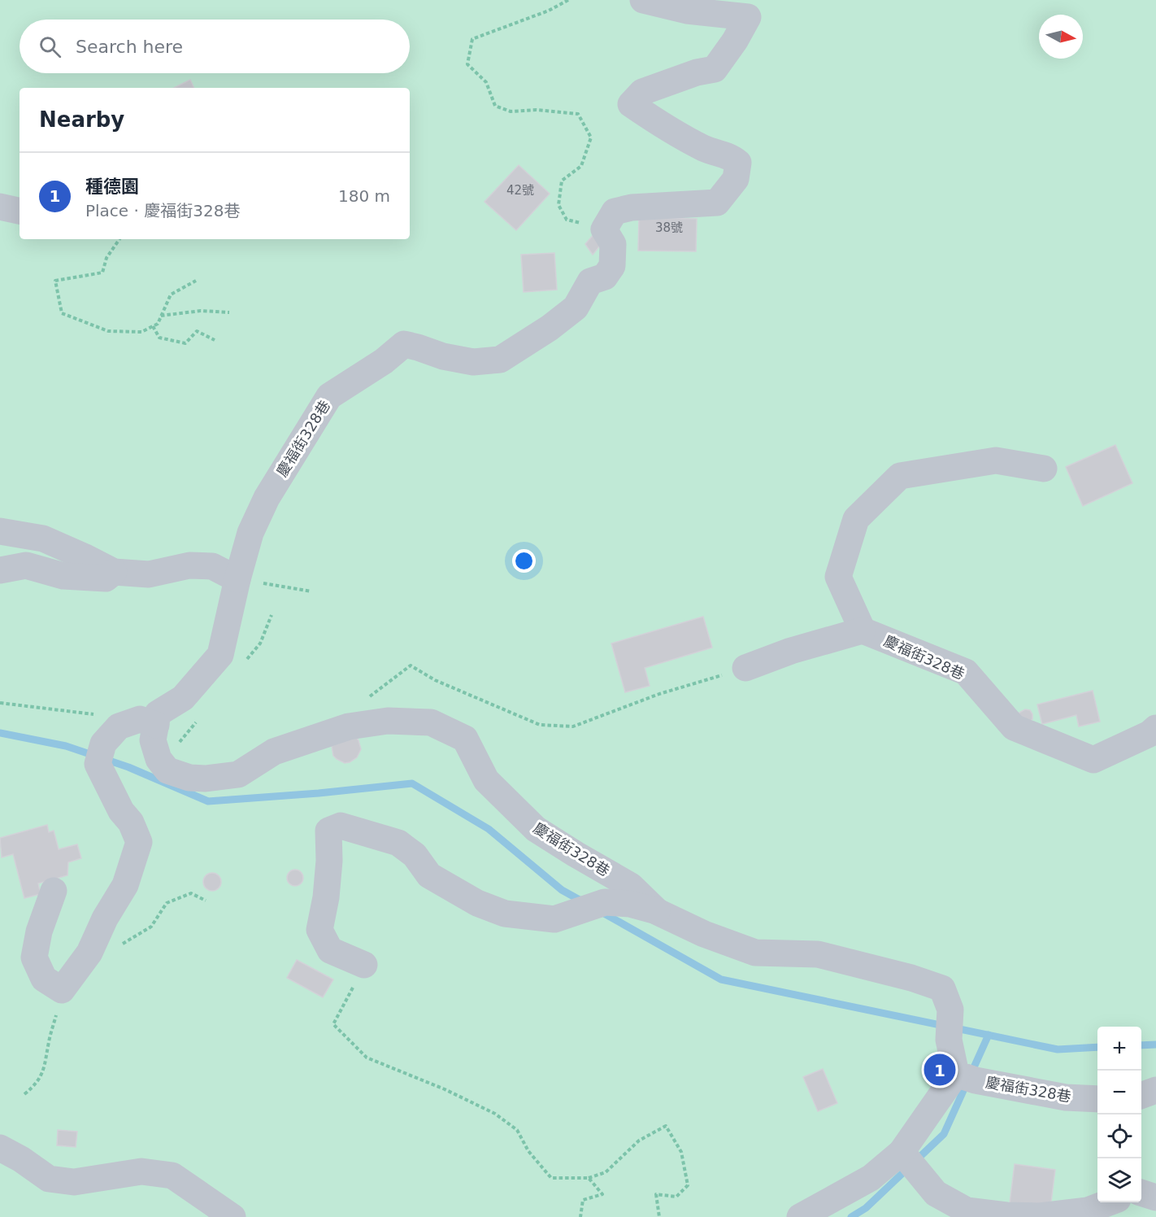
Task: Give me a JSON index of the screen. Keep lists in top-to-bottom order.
{
  "streets": {
    "street": ["慶福街328巷"]
  },
  "house_numbers": ["42號", "38號"],
  "north": "right",
  "page": {
    "search": "Search here",
    "heading": "Nearby",
    "list": [
      {
        "mark": "1",
        "name": "種德園",
        "note": "Place · 慶福街328巷",
        "value": "180 m"
      }
    ],
    "map_buttons": ["+", "−"],
    "pins": "1"
  }
}
